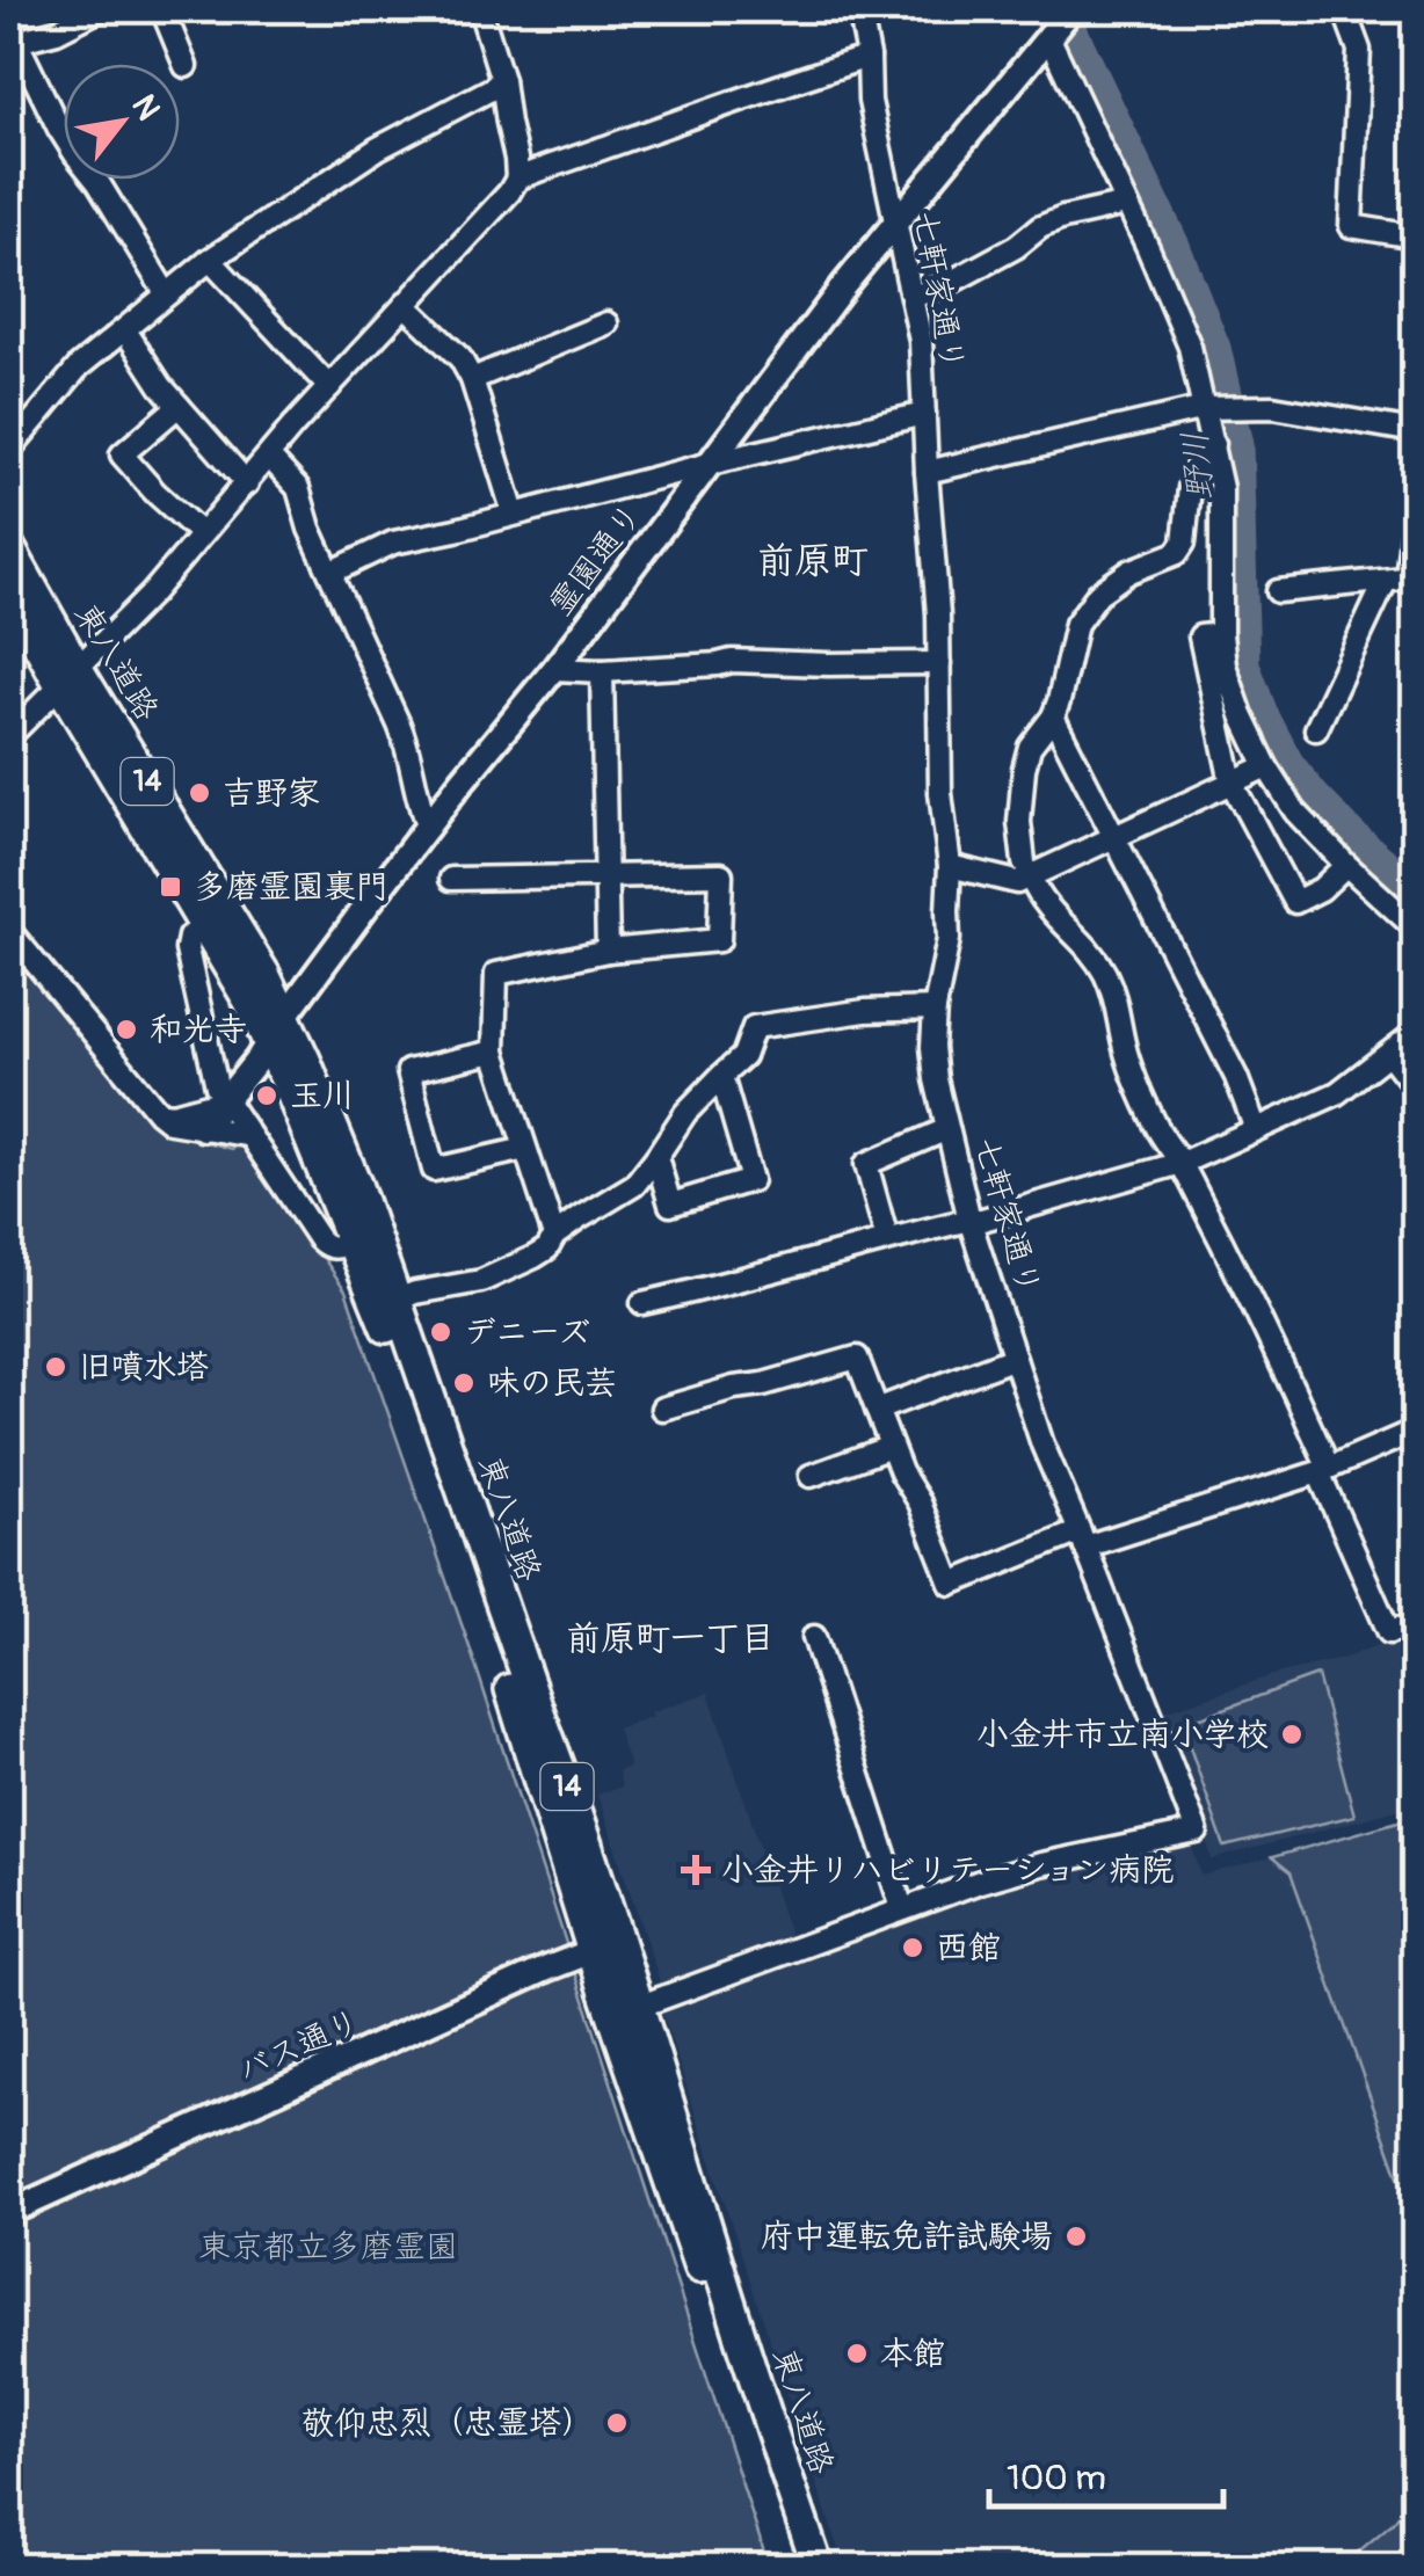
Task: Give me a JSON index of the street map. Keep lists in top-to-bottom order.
{
  "streets": {
    "main road": ["東八道路", "14"],
    "street": ["七軒家通り", "霊園通り", "バス通り"]
  },
  "crossings": [
    ["七軒家通り", "霊園通り"],
    ["七軒家通り", "東八道路"],
    ["霊園通り", "東八道路"],
    ["東八道路", "バス通り"]
  ],
  "districts": ["前原町", "前原町一丁目"],
  "water": ["野川"],
  "parks": ["東京都立多磨霊園"],
  "places": {
    "other": [
      "吉野家",
      "和光寺",
      "玉川",
      "デニーズ",
      "旧噴水塔",
      "味の民芸",
      "小金井市立南小学校",
      "西館",
      "府中運転免許試験場",
      "本館",
      "敬仰忠烈（忠霊塔）"
    ],
    "transit": ["多磨霊園裏門"],
    "health": ["小金井リハビリテーション病院"]
  },
  "scale_bar": "100 m",
  "north": "top right"
}
